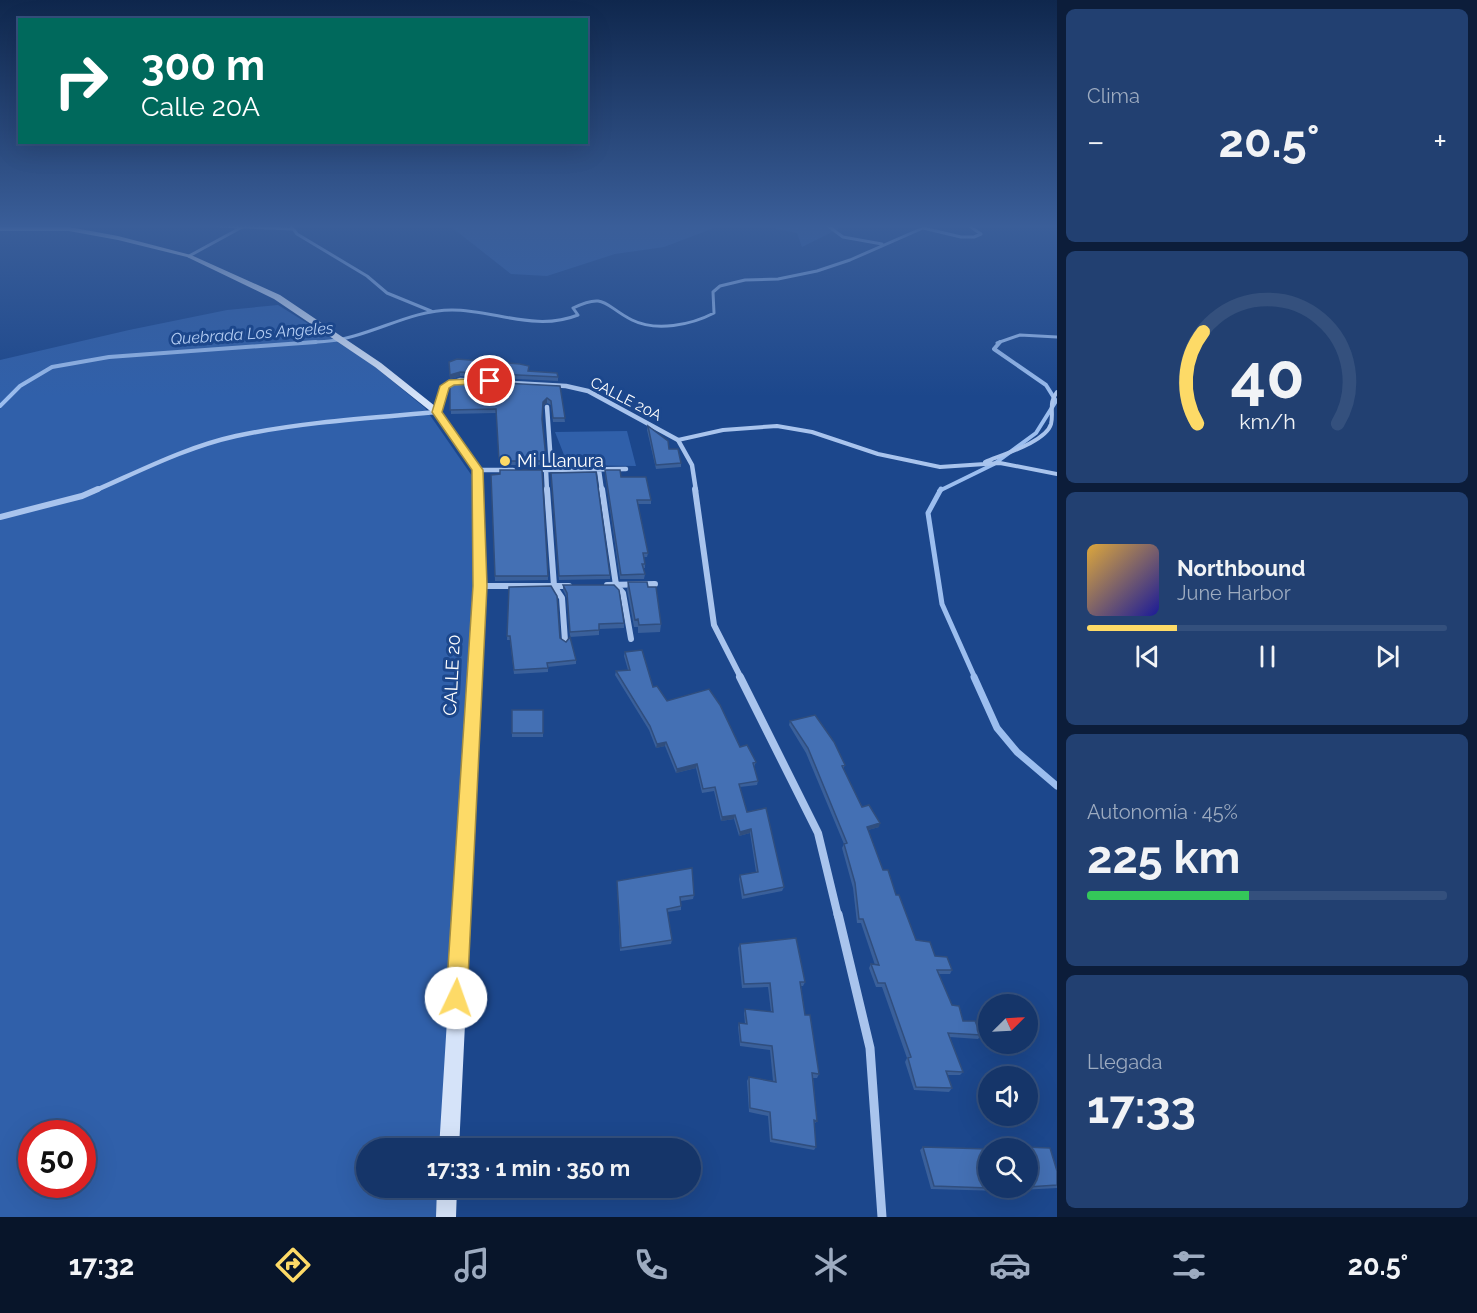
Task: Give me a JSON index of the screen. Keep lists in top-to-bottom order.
{
  "streets": {
    "main road": ["CALLE 20"],
    "street": ["CALLE 20A"]
  },
  "water": ["Quebrada Los Angeles"],
  "places": ["Mi Llanura"],
  "north": "top right",
  "page": {
    "tile": [
      "Clima",
      ["Autonomía · 45%", "225 km"],
      ["Llegada", "17:33"]
    ],
    "turn": ["300 m", "Calle 20A"],
    "heat": ["−", "20.5°", "+"],
    "song": ["Northbound", "June Harbor"],
    "limit": "50",
    "trip": "17:33 · 1 min · 350 m",
    "tabs": ["17:32", "20.5°"],
    "gauge": ["40", "km/h"]
  }
}
